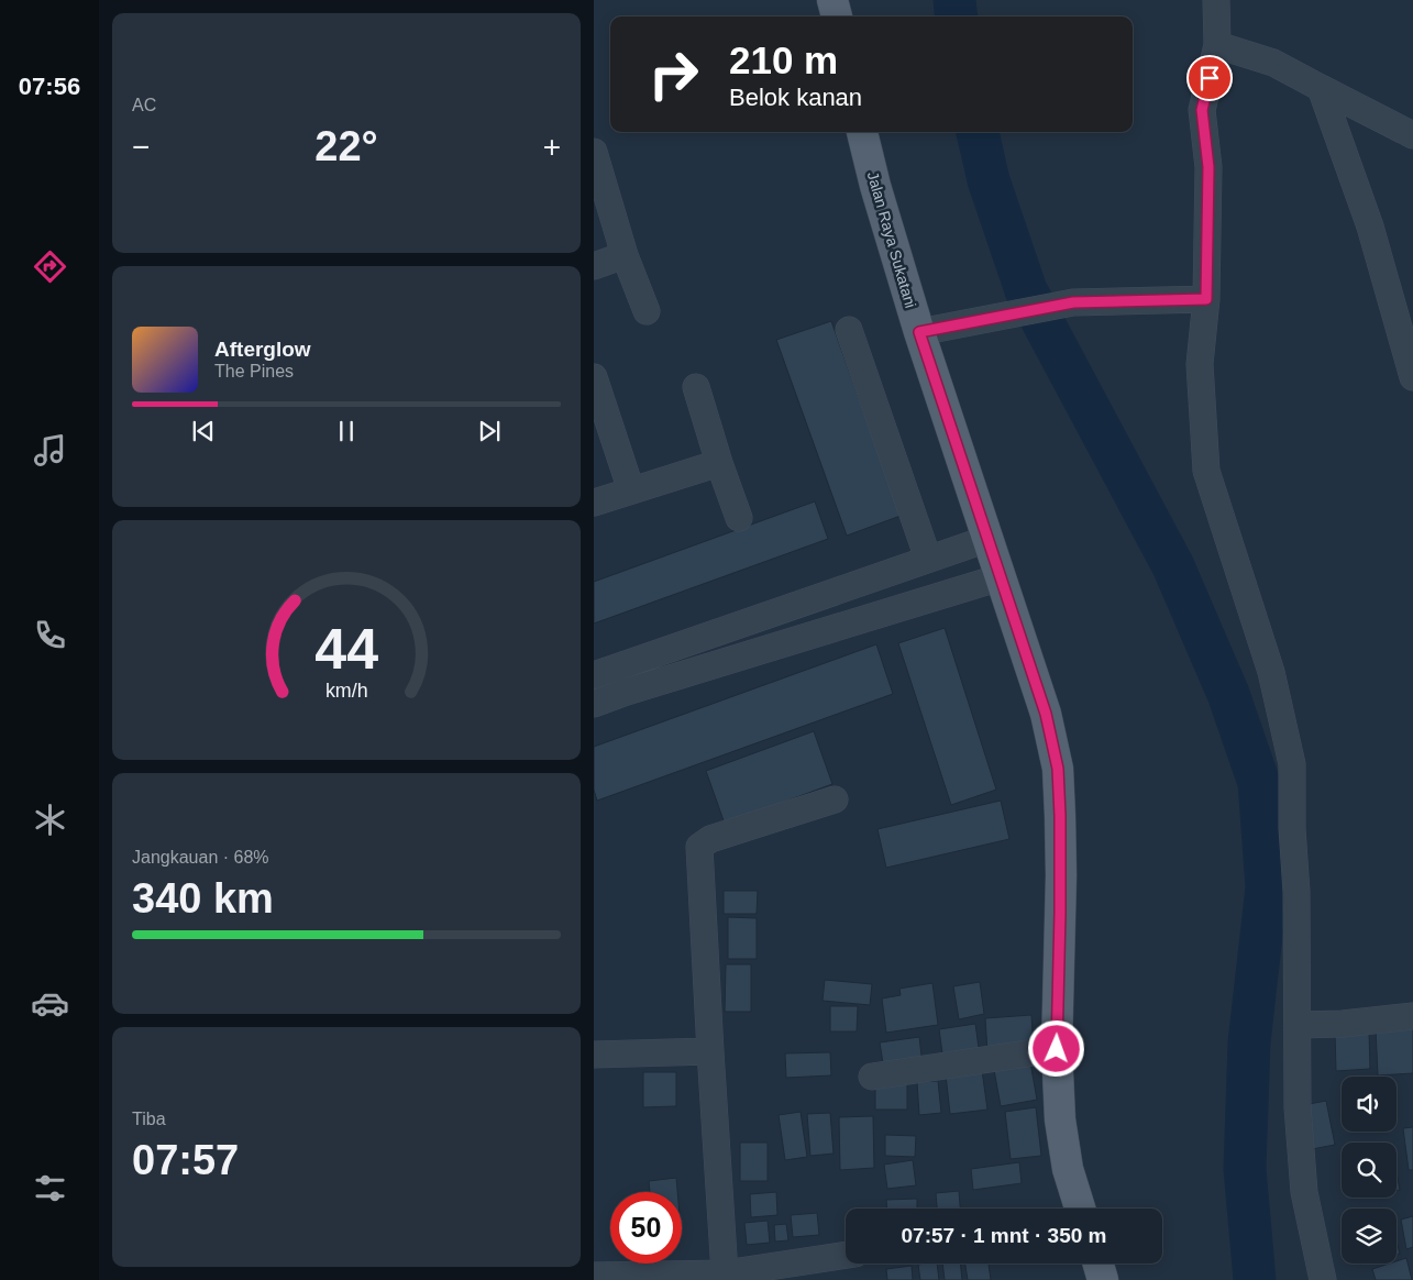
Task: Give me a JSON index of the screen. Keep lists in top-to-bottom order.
{
  "streets": {
    "main road": ["Jalan Raya Sukatani"]
  },
  "page": {
    "tabs": "07:56",
    "tile": [
      "AC",
      ["Jangkauan · 68%", "340 km"],
      ["Tiba", "07:57"]
    ],
    "turn": ["210 m", "Belok kanan"],
    "heat": ["−", "22°", "+"],
    "song": ["Afterglow", "The Pines"],
    "limit": "50",
    "trip": "07:57 · 1 mnt · 350 m",
    "gauge": ["44", "km/h"]
  }
}
